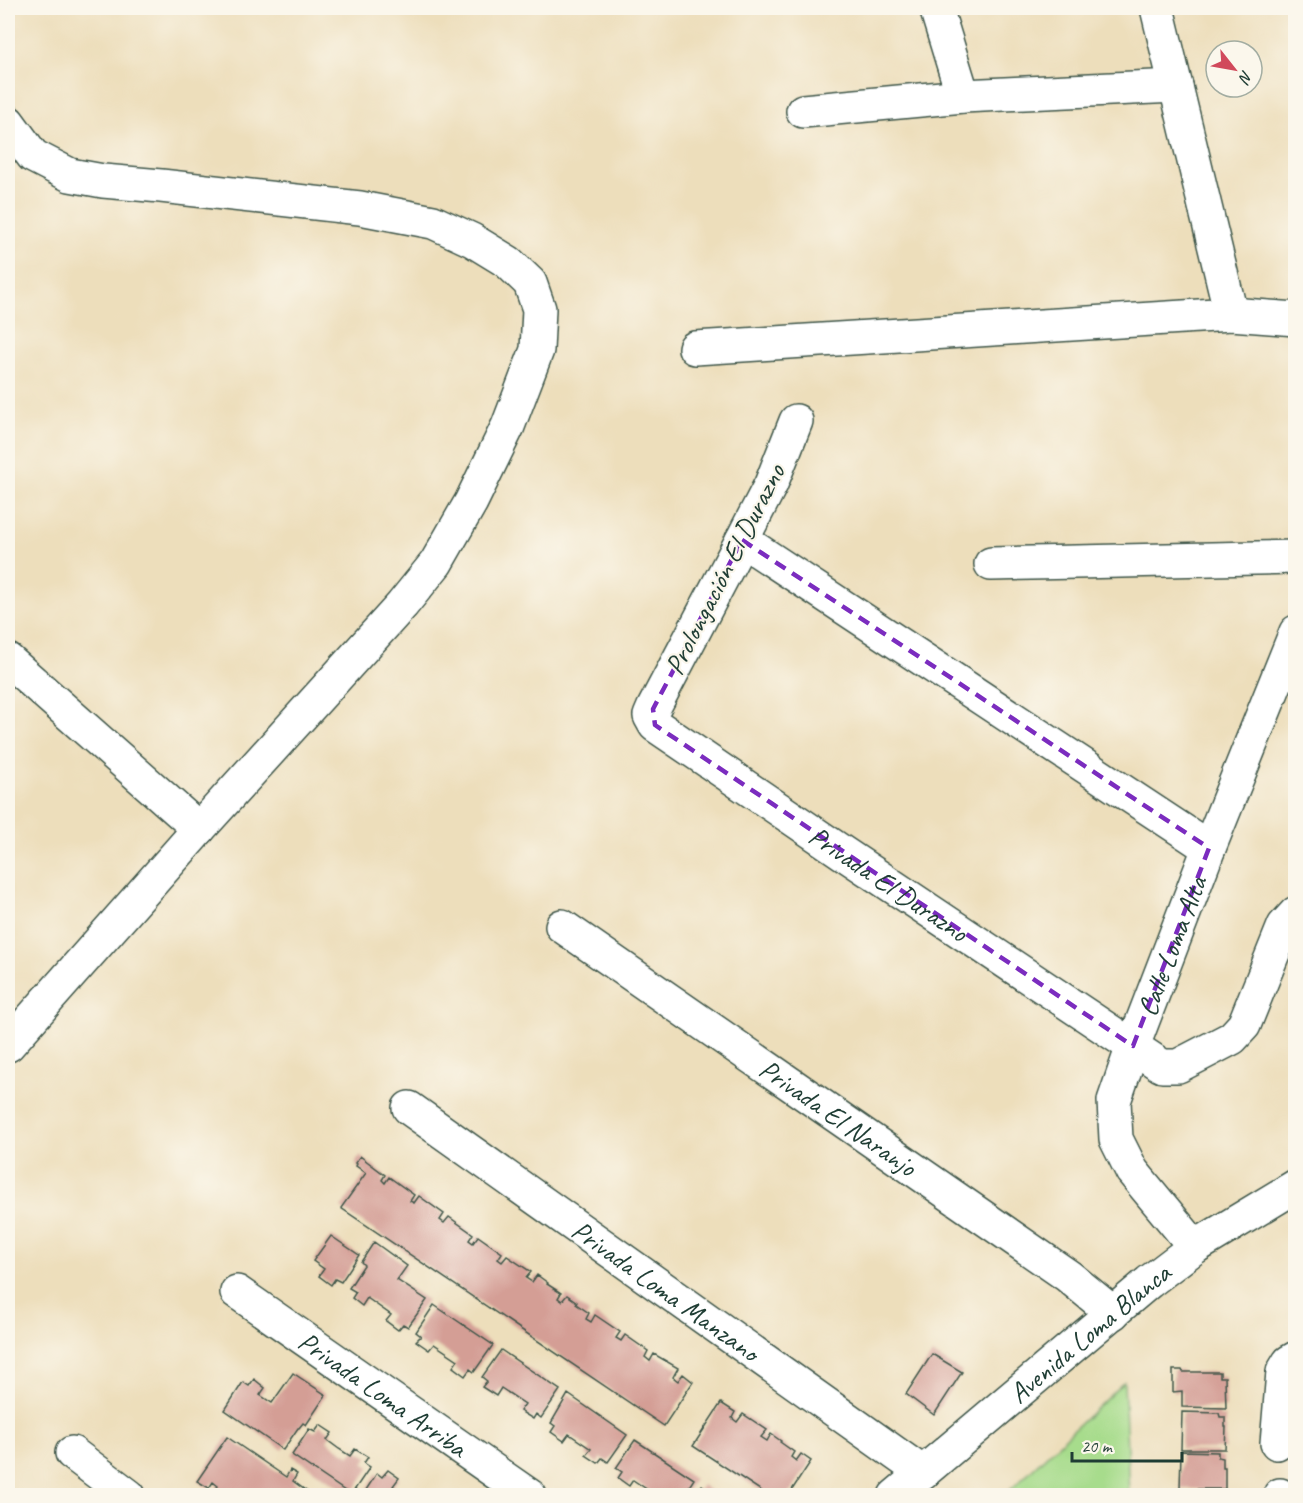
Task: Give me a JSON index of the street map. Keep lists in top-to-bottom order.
{
  "streets": {
    "street": [
      "Prolongación El Durazno",
      "Privada El Durazno",
      "Calle Loma Alta",
      "Privada El Naranjo",
      "Privada Loma Manzano",
      "Avenida Loma Blanca",
      "Privada Loma Arriba"
    ]
  },
  "crossings": [
    ["Prolongación El Durazno", "Privada El Durazno"],
    ["Privada El Durazno", "Calle Loma Alta"],
    ["Calle Loma Alta", "Avenida Loma Blanca"],
    ["Privada El Naranjo", "Avenida Loma Blanca"],
    ["Privada Loma Manzano", "Avenida Loma Blanca"]
  ],
  "scale_bar": "20 m",
  "north": "bottom right"
}
